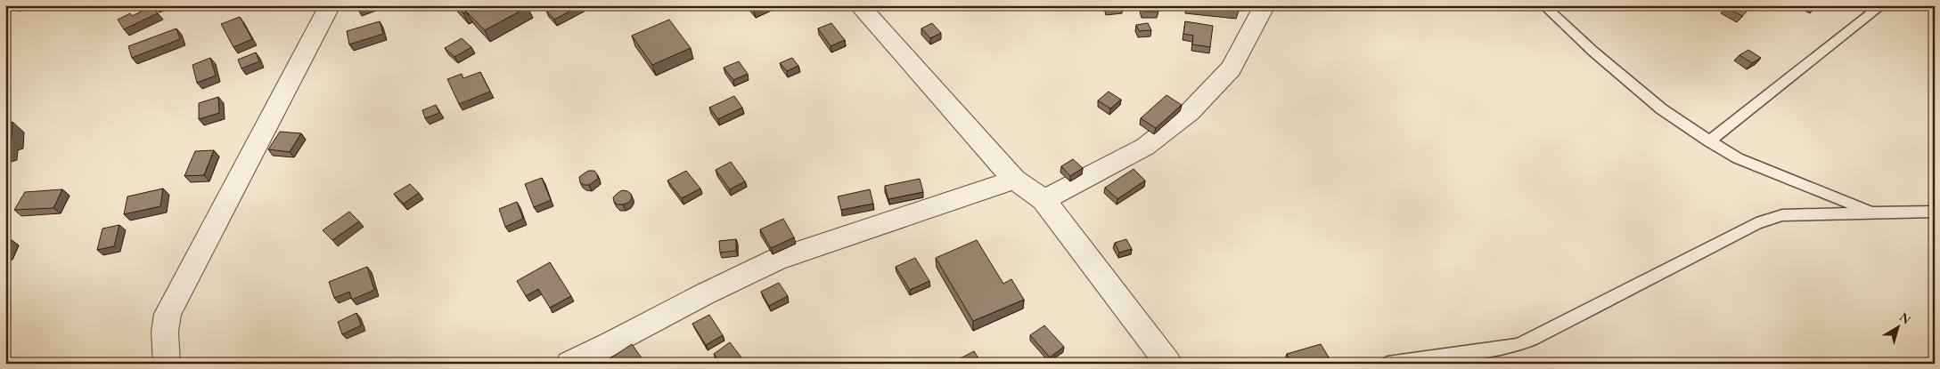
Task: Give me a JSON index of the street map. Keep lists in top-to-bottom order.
{
  "north": "top right"
}
